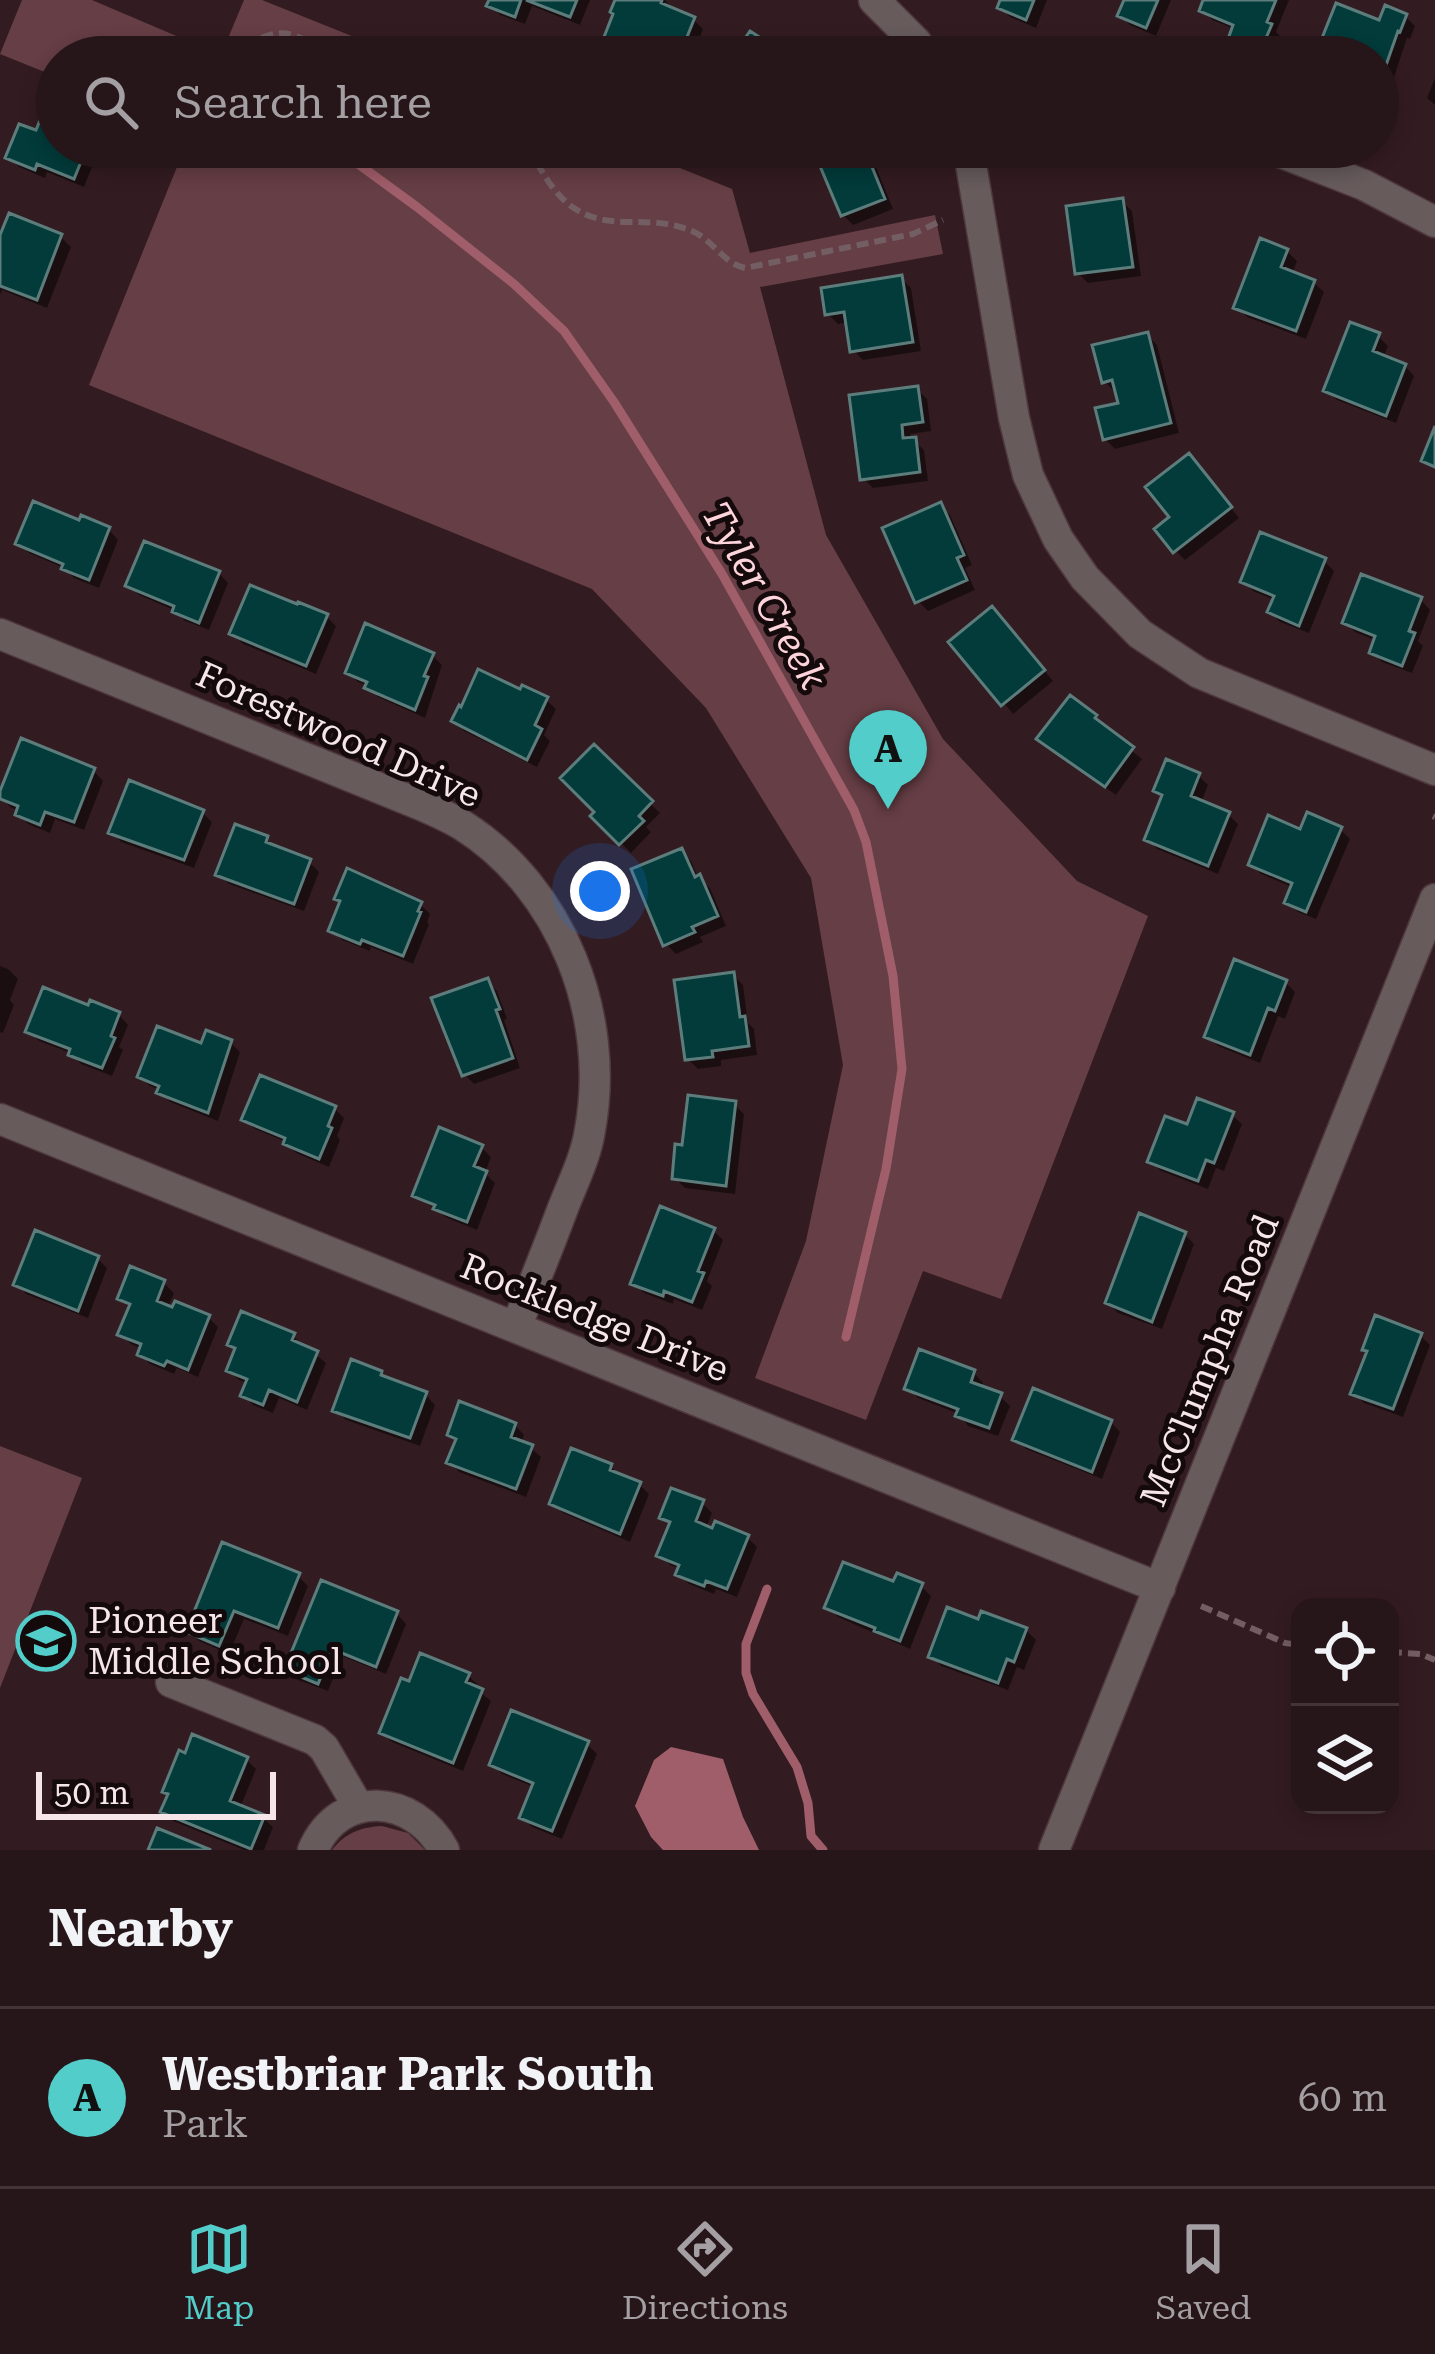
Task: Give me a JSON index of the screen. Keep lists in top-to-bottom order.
{
  "streets": {
    "street": ["Forestwood Drive", "Rockledge Drive", "McClumpha Road"]
  },
  "crossings": [
    ["Forestwood Drive", "Rockledge Drive"],
    ["Rockledge Drive", "McClumpha Road"]
  ],
  "water": ["Tyler Creek"],
  "places": {
    "school or university": ["Pioneer Middle School"]
  },
  "scale_bar": "50 m",
  "page": {
    "search": "Search here",
    "pins": "A",
    "scale": "50 m",
    "heading": "Nearby",
    "list": [
      {
        "mark": "A",
        "name": "Westbriar Park South",
        "note": "Park",
        "value": "60 m"
      }
    ],
    "nav": ["Map", "Directions", "Saved"]
  }
}
